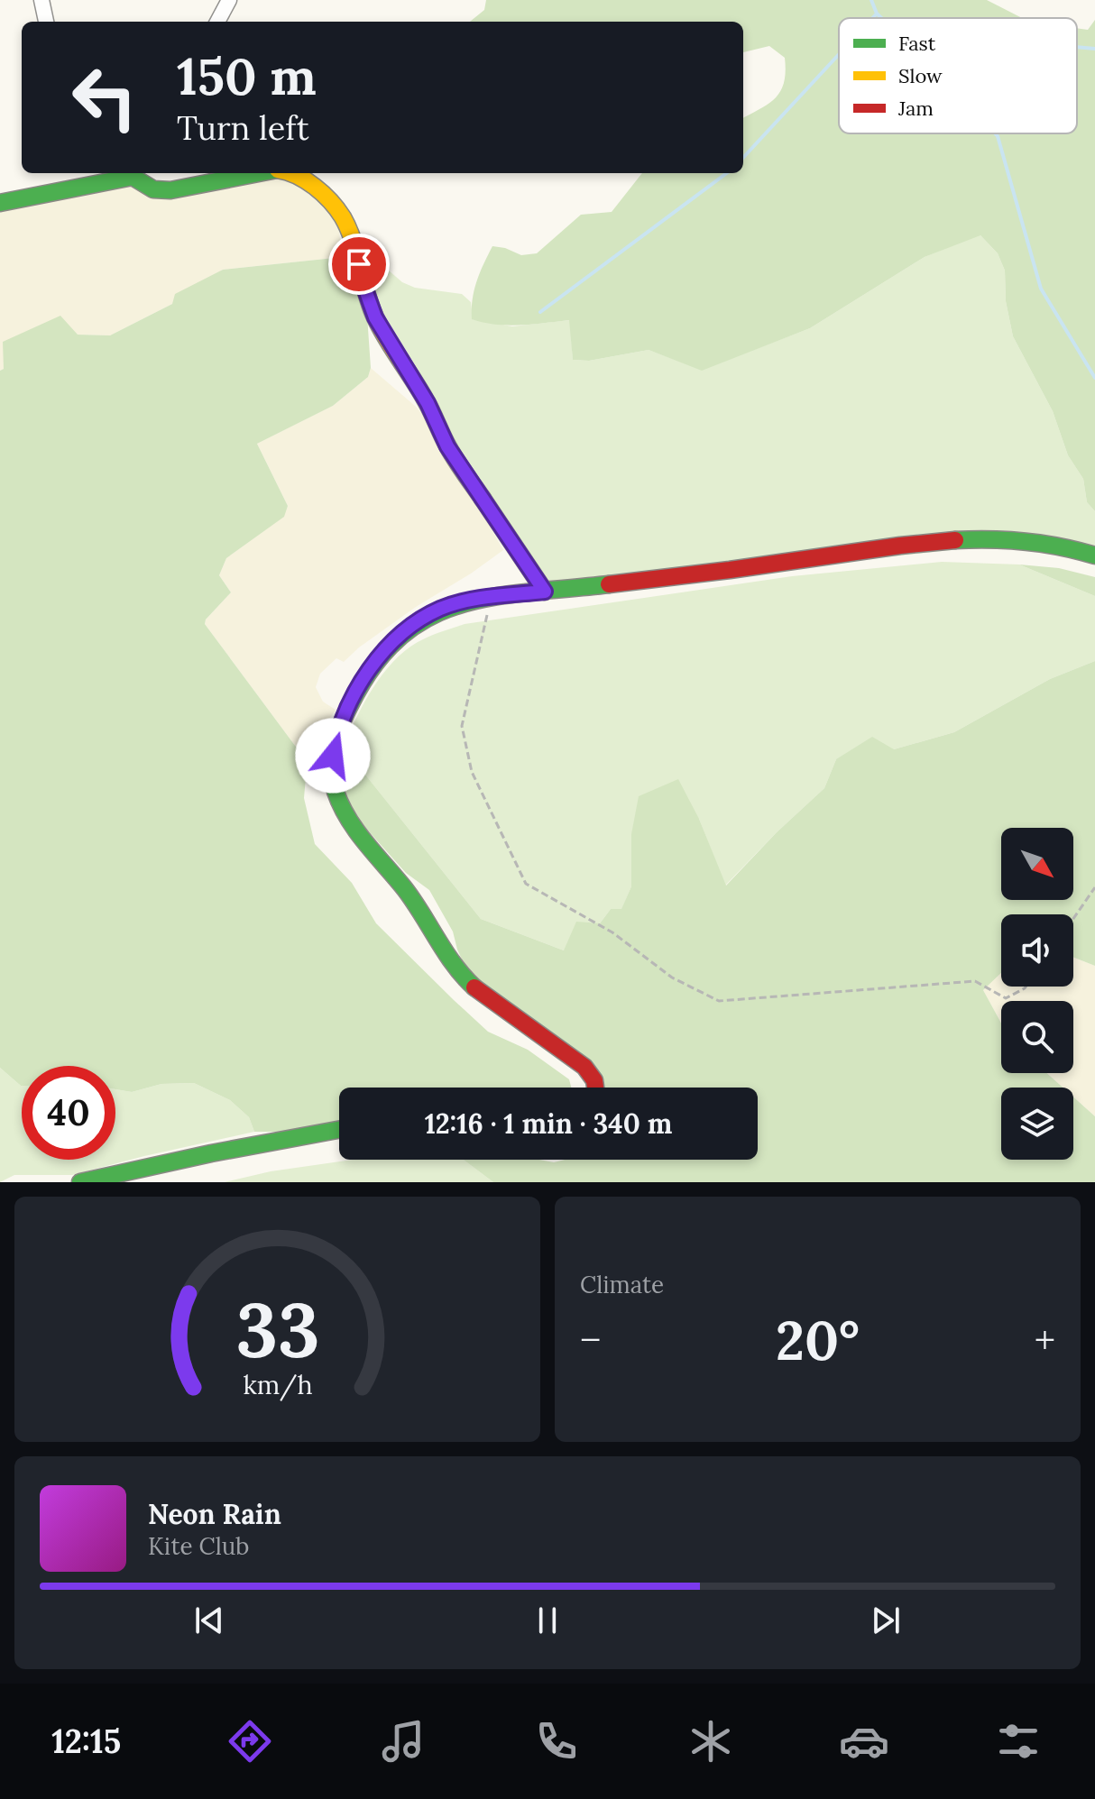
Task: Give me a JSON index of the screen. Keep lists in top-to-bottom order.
{
  "legend": ["Fast", "Slow", "Jam"],
  "north": "bottom right",
  "page": {
    "turn": ["150 m", "Turn left"],
    "limit": "40",
    "trip": "12:16 · 1 min · 340 m",
    "tile": "Climate",
    "heat": ["−", "20°", "+"],
    "song": ["Neon Rain", "Kite Club"],
    "tabs": "12:15",
    "gauge": ["33", "km/h"]
  }
}
